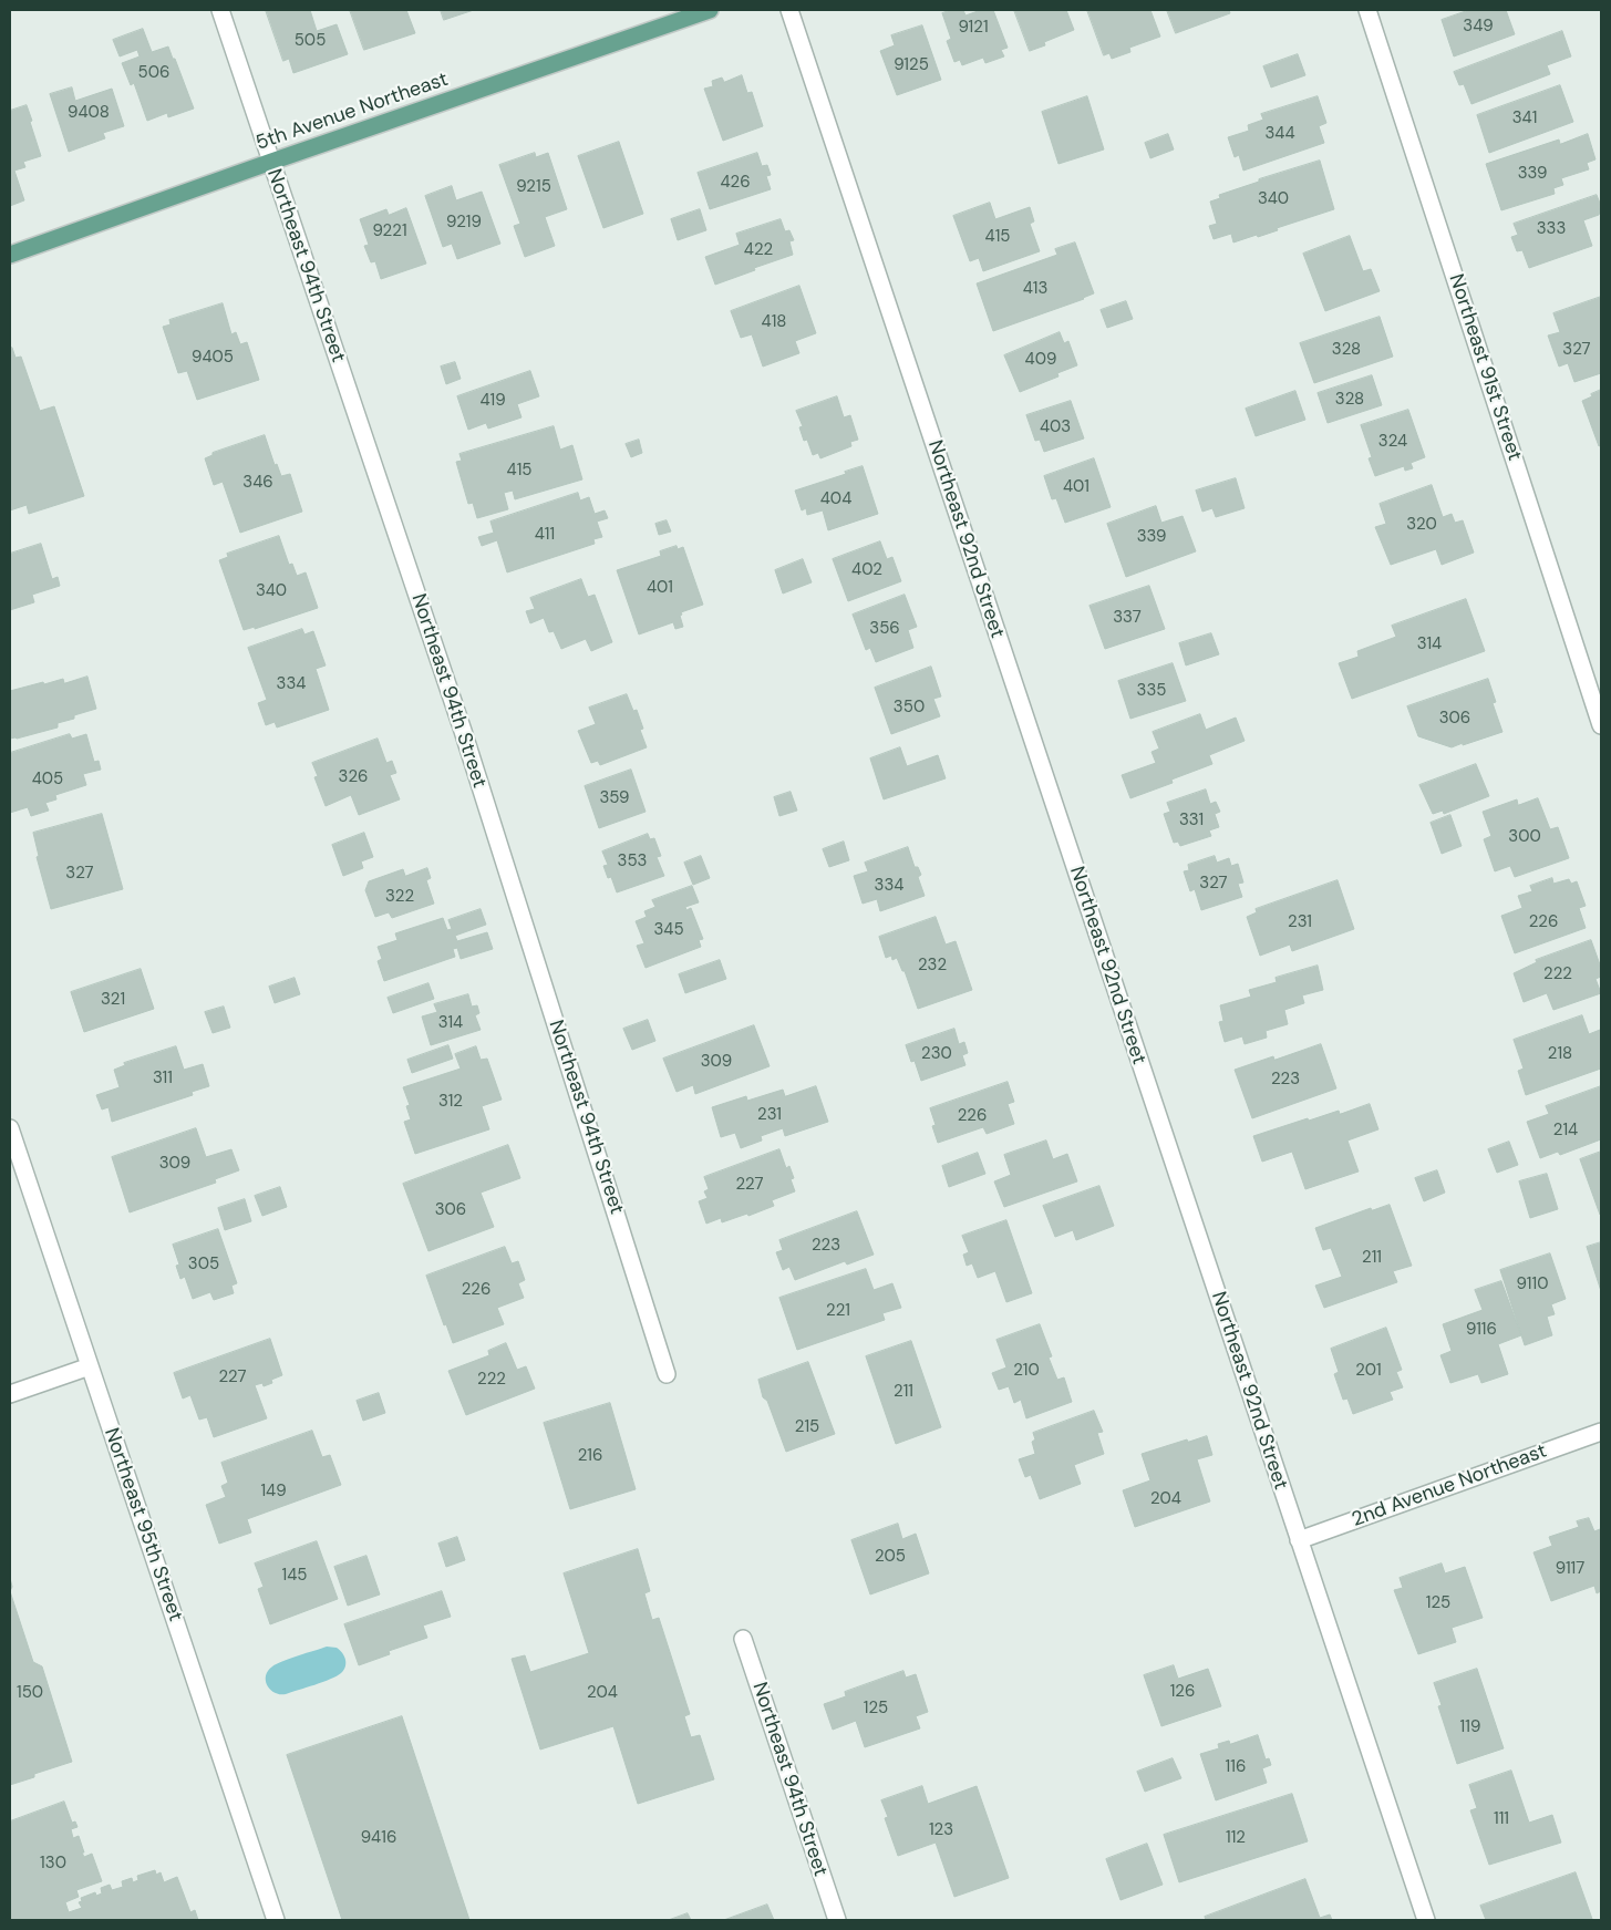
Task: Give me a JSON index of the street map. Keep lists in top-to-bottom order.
{
  "streets": {
    "main road": ["5th Avenue Northeast"],
    "street": [
      "Northeast 94th Street",
      "Northeast 91st Street",
      "Northeast 92nd Street",
      "2nd Avenue Northeast",
      "Northeast 95th Street"
    ]
  },
  "crossings": [
    ["5th Avenue Northeast", "Northeast 94th Street"],
    ["Northeast 92nd Street", "2nd Avenue Northeast"]
  ],
  "house_numbers": [
    "349",
    "9121",
    "505",
    "9125",
    "506",
    "9408",
    "341",
    "344",
    "339",
    "426",
    "9215",
    "340",
    "9219",
    "333",
    "9221",
    "415",
    "422",
    "413",
    "418",
    "328",
    "327",
    "9405",
    "409",
    "328",
    "419",
    "403",
    "324",
    "415",
    "346",
    "401",
    "404",
    "320",
    "411",
    "339",
    "402",
    "401",
    "340",
    "337",
    "356",
    "314",
    "334",
    "335",
    "350",
    "306",
    "326",
    "405",
    "359",
    "331",
    "300",
    "353",
    "327",
    "327",
    "334",
    "322",
    "231",
    "226",
    "345",
    "232",
    "222",
    "321",
    "314",
    "230",
    "218",
    "309",
    "311",
    "223",
    "312",
    "231",
    "226",
    "214",
    "309",
    "227",
    "306",
    "223",
    "211",
    "305",
    "9110",
    "226",
    "221",
    "9116",
    "210",
    "201",
    "227",
    "222",
    "211",
    "215",
    "216",
    "149",
    "204",
    "205",
    "9117",
    "145",
    "125",
    "126",
    "150",
    "204",
    "125",
    "119",
    "116",
    "111",
    "123",
    "9416",
    "112",
    "130"
  ]
}
